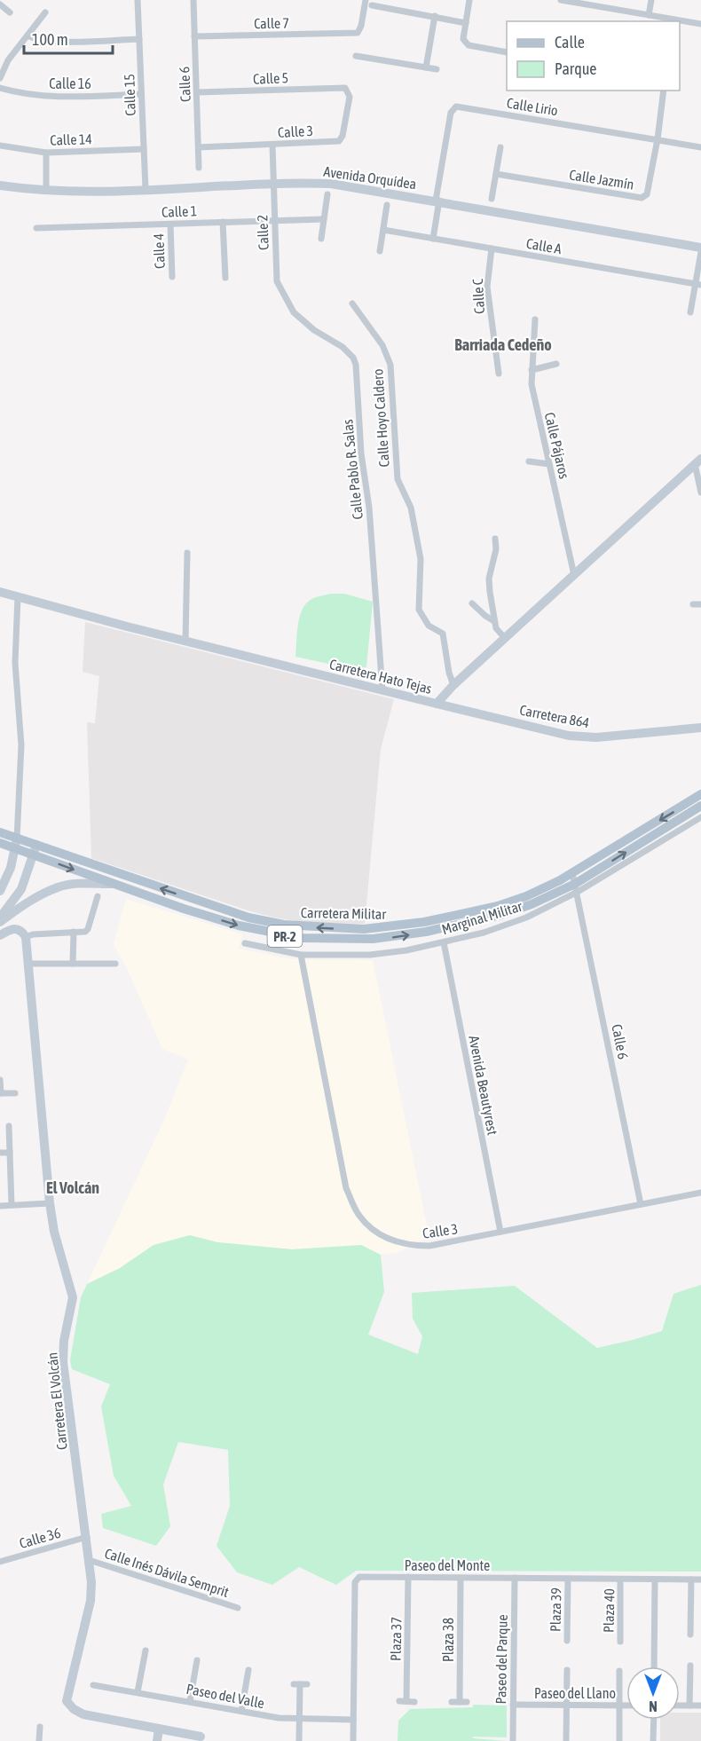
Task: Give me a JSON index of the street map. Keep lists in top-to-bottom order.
{
  "streets": {
    "main road": ["Carretera Militar", "PR-2"],
    "street": [
      "Calle 7",
      "Calle 5",
      "Calle 16",
      "Calle 6",
      "Calle 15",
      "Calle Lirio",
      "Calle 3",
      "Calle 14",
      "Avenida Orquídea",
      "Calle Jazmín",
      "Calle 1",
      "Calle 2",
      "Calle A",
      "Calle 4",
      "Calle C",
      "Calle Hoyo Caldero",
      "Calle Pájaros",
      "Calle Pablo R. Salas",
      "Carretera Hato Tejas",
      "Carretera 864",
      "Marginal Militar",
      "Avenida Beautyrest",
      "Carretera El Volcán",
      "Calle 36",
      "Paseo del Monte",
      "Calle Inés Dávila Semprit",
      "Plaza 39",
      "Plaza 40",
      "Plaza 37",
      "Plaza 38",
      "Paseo del Parque",
      "Paseo del Llano",
      "Paseo del Valle"
    ]
  },
  "crossings": [
    ["Calle 7", "Calle 6"],
    ["Calle 5", "Calle 6"],
    ["Calle 5", "Calle 3"],
    ["Calle 16", "Calle 15"],
    ["Calle 6", "Calle 3"],
    ["Calle 6", "Carretera Militar"],
    ["Calle 6", "Marginal Militar"],
    ["Calle 15", "Calle 14"],
    ["Calle 15", "Avenida Orquídea"],
    ["Calle Lirio", "Avenida Orquídea"],
    ["Calle Lirio", "Calle Jazmín"],
    ["Calle 3", "Calle 2"],
    ["Calle 3", "Marginal Militar"],
    ["Calle 3", "Avenida Beautyrest"],
    ["Avenida Orquídea", "Calle 2"],
    ["Calle 1", "Calle 2"],
    ["Calle 1", "Calle 4"],
    ["Calle 2", "Calle Pablo R. Salas"],
    ["Calle A", "Calle C"],
    ["Calle Hoyo Caldero", "Carretera Hato Tejas"],
    ["Calle Pájaros", "Carretera Hato Tejas"],
    ["Calle Pablo R. Salas", "Carretera Hato Tejas"],
    ["Carretera Hato Tejas", "Carretera 864"],
    ["Carretera Militar", "Marginal Militar"],
    ["Marginal Militar", "Avenida Beautyrest"],
    ["Carretera El Volcán", "Calle 36"],
    ["Carretera El Volcán", "Calle Inés Dávila Semprit"],
    ["Paseo del Monte", "Plaza 39"],
    ["Paseo del Monte", "Plaza 40"],
    ["Paseo del Monte", "Plaza 37"],
    ["Paseo del Monte", "Plaza 38"],
    ["Paseo del Monte", "Paseo del Parque"],
    ["Paseo del Monte", "Paseo del Valle"],
    ["Paseo del Parque", "Paseo del Llano"]
  ],
  "districts": ["Barriada Cedeño", "El Volcán"],
  "legend": ["Calle", "Parque"],
  "scale_bar": "100 m",
  "north": "bottom"
}
